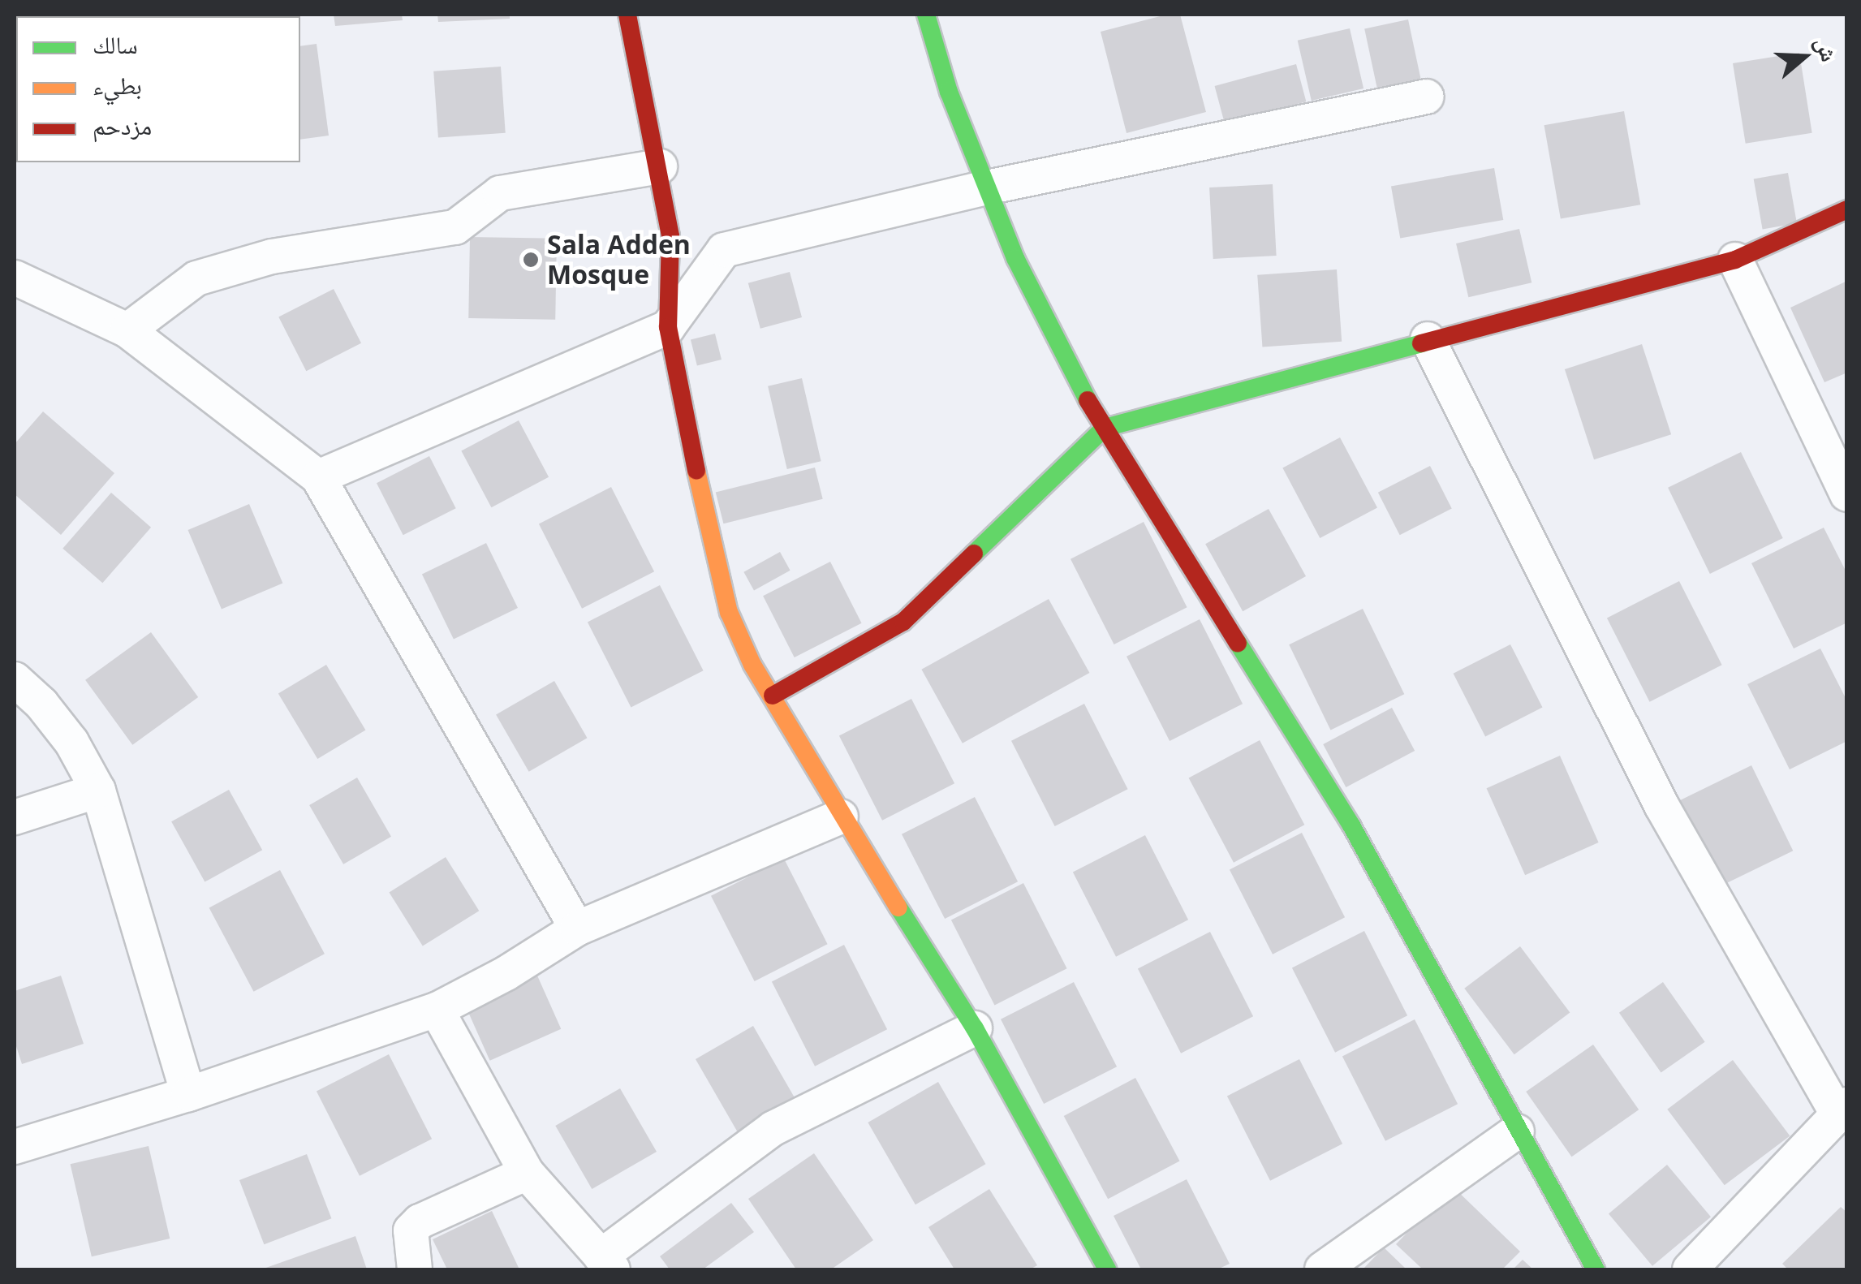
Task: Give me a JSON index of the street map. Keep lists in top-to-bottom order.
{
  "places": ["Sala Adden Mosque"],
  "legend": ["سالك", "بطيء", "مزدحم"],
  "north": "right"
}
